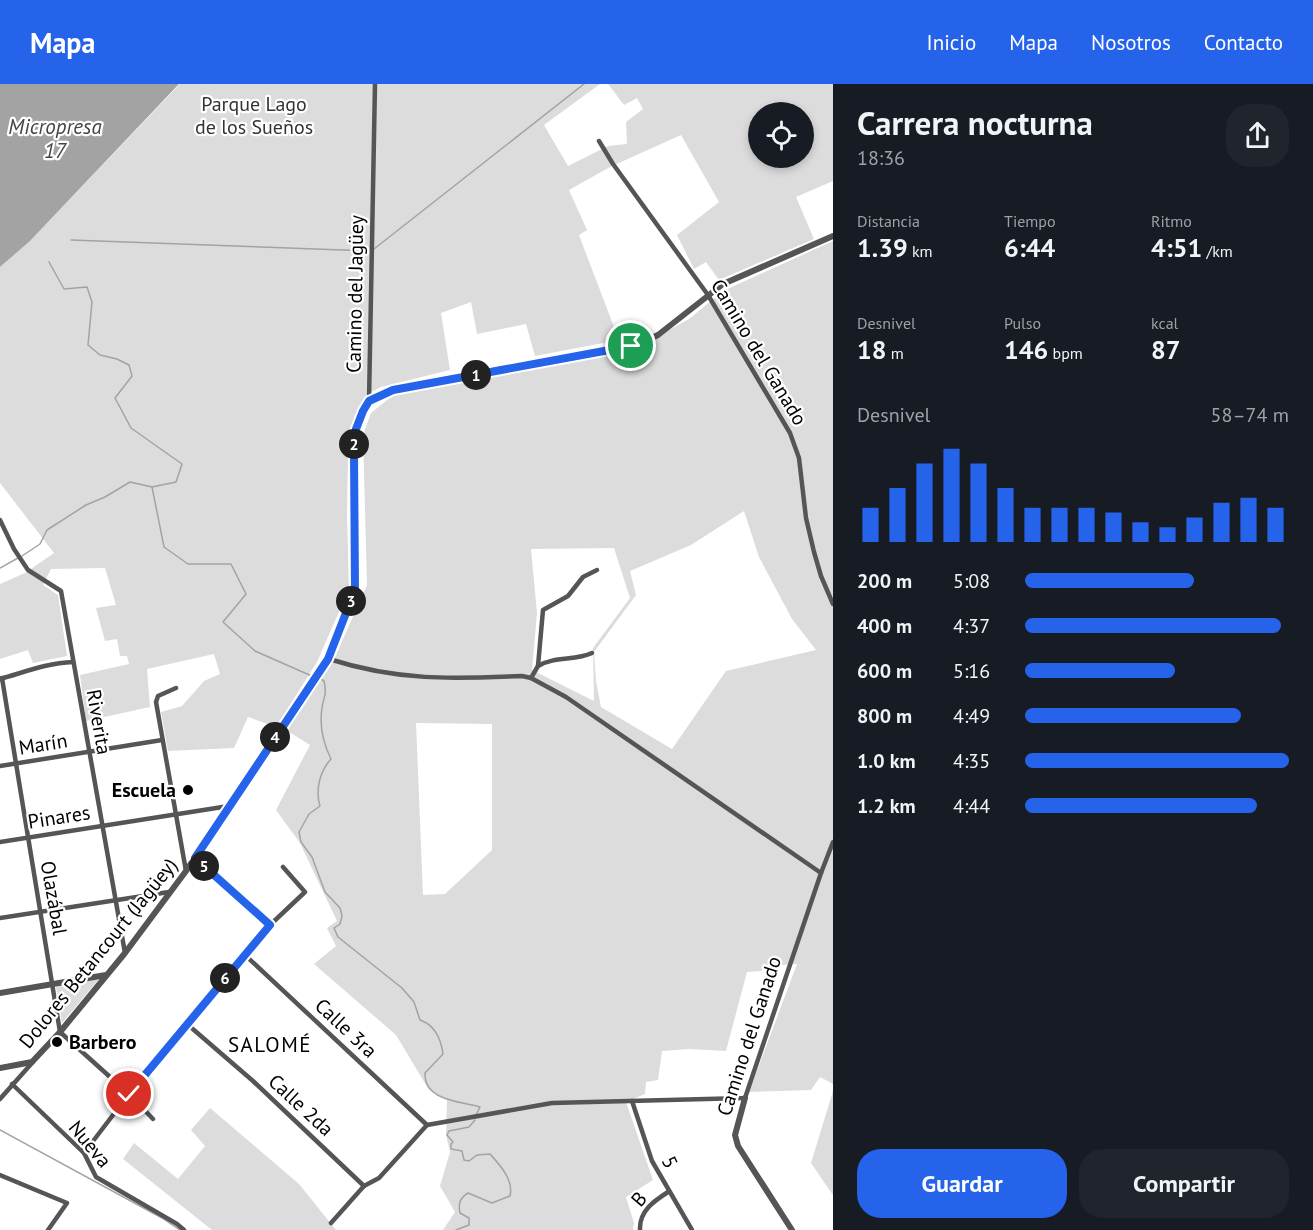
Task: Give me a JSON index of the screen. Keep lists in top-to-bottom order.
{
  "streets": {
    "street": [
      "Camino del Jagüey",
      "Camino del Ganado",
      "Riverita",
      "Marín",
      "Pinares",
      "Olazábal",
      "Dolores Betancourt (Jagüey)",
      "Calle 3ra",
      "Calle 2da",
      "Nueva",
      "5",
      "B"
    ]
  },
  "crossings": [
    ["Camino del Jagüey", "Dolores Betancourt (Jagüey)"],
    ["Riverita", "Marín"],
    ["Riverita", "Pinares"],
    ["Riverita", "Dolores Betancourt (Jagüey)"],
    ["Marín", "Olazábal"],
    ["Pinares", "Olazábal"],
    ["Pinares", "Dolores Betancourt (Jagüey)"],
    ["Olazábal", "Dolores Betancourt (Jagüey)"],
    ["Dolores Betancourt (Jagüey)", "Nueva"],
    ["5", "B"]
  ],
  "districts": ["SALOMÉ"],
  "water": ["Micropresa 17"],
  "parks": ["Parque Lago de los Sueños"],
  "places": ["Escuela", "Barbero"],
  "page": {
    "header": "Mapa",
    "nav": [
      "Inicio",
      "Mapa",
      "Nosotros",
      "Contacto"
    ],
    "heading": ["Carrera nocturna", "18:36"],
    "stats": [
      ["Distancia", "1.39 km"],
      ["Tiempo", "6:44"],
      ["Ritmo", "4:51 /km"],
      ["Desnivel", "18 m"],
      ["Pulso", "146 bpm"],
      ["kcal", "87"]
    ],
    "pins": [
      "1",
      "2",
      "3",
      "4",
      "5",
      "6"
    ],
    "chart": ["Desnivel", "58–74 m"],
    "list": [
      {
        "name": "200 m",
        "note": "5:08"
      },
      {
        "name": "400 m",
        "note": "4:37"
      },
      {
        "name": "600 m",
        "note": "5:16"
      },
      {
        "name": "800 m",
        "note": "4:49"
      },
      {
        "name": "1.0 km",
        "note": "4:35"
      },
      {
        "name": "1.2 km",
        "note": "4:44"
      }
    ],
    "buttons": ["Guardar", "Compartir"]
  }
}
